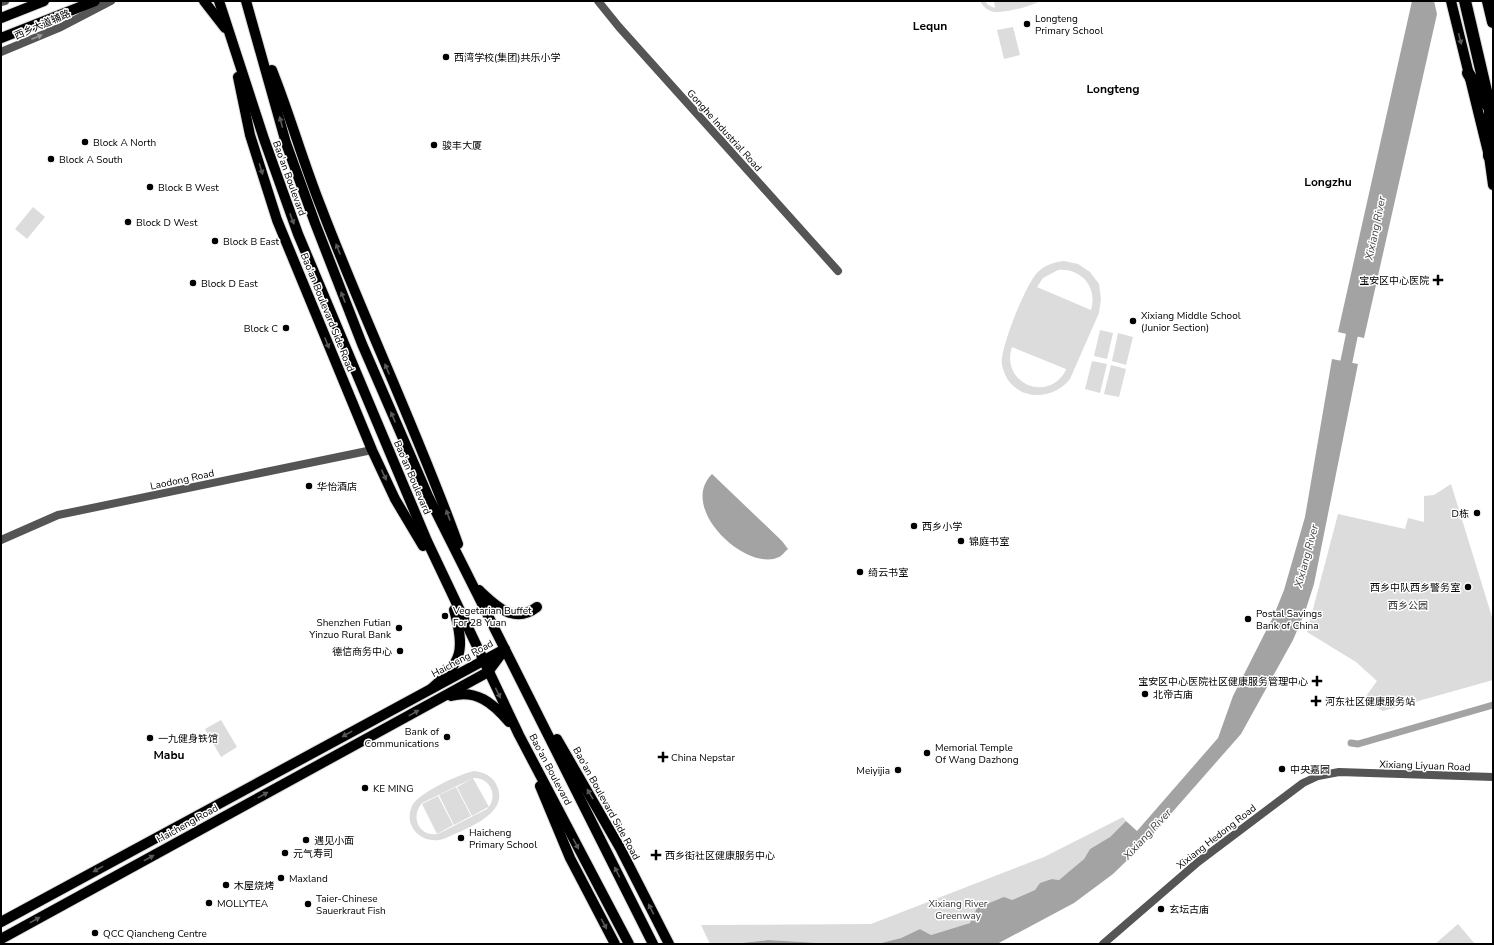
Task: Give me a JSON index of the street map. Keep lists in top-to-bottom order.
{
  "streets": {
    "main road": ["Bao'an Boulevard", "Bao'an Boulevard Side Road", "Haicheng Road"],
    "street": [
      "西乡大道辅路",
      "Gonghe Industrial Road",
      "Laodong Road",
      "Xixiang Liyuan Road",
      "Xixiang Hedong Road"
    ]
  },
  "crossings": [
    ["Bao'an Boulevard", "Bao'an Boulevard Side Road"],
    ["Bao'an Boulevard", "Haicheng Road"],
    ["Bao'an Boulevard Side Road", "Laodong Road"],
    ["Xixiang Liyuan Road", "Xixiang Hedong Road"]
  ],
  "one_way": ["西乡大道辅路"],
  "districts": [
    "Lequn",
    "Longteng",
    "Longzhu",
    "Mabu"
  ],
  "water": ["Xixiang River"],
  "parks": ["西乡公园", "Xixiang River Greenway"],
  "places": {
    "other": [
      "Longteng Primary School",
      "西湾学校(集团)共乐小学",
      "Block A North",
      "骏丰大厦",
      "Block A South",
      "Block B West",
      "Block D West",
      "Block B East",
      "Block D East",
      "Xixiang Middle School (Junior Section)",
      "Block C",
      "华怡酒店",
      "D栋",
      "西乡小学",
      "锦庭书室",
      "绮云书室",
      "西乡中队西乡警务室",
      "Vegetarian Buffet For 28 Yuan",
      "Postal Savings Bank of China",
      "Shenzhen Futian Yinzuo Rural Bank",
      "德信商务中心",
      "北帝古庙",
      "Bank of Communications",
      "一九健身铁馆",
      "Memorial Temple Of Wang Dazhong",
      "中央嘉园",
      "Meiyijia",
      "KE MING",
      "Haicheng Primary School",
      "遇见小面",
      "元气寿司",
      "Maxland",
      "木屋烧烤",
      "MOLLYTEA",
      "Taier-Chinese Sauerkraut Fish",
      "玄坛古庙",
      "QCC Qiancheng Centre"
    ],
    "health": [
      "宝安区中心医院",
      "宝安区中心医院社区健康服务管理中心",
      "河东社区健康服务站",
      "China Nepstar",
      "西乡街社区健康服务中心"
    ]
  }
}
